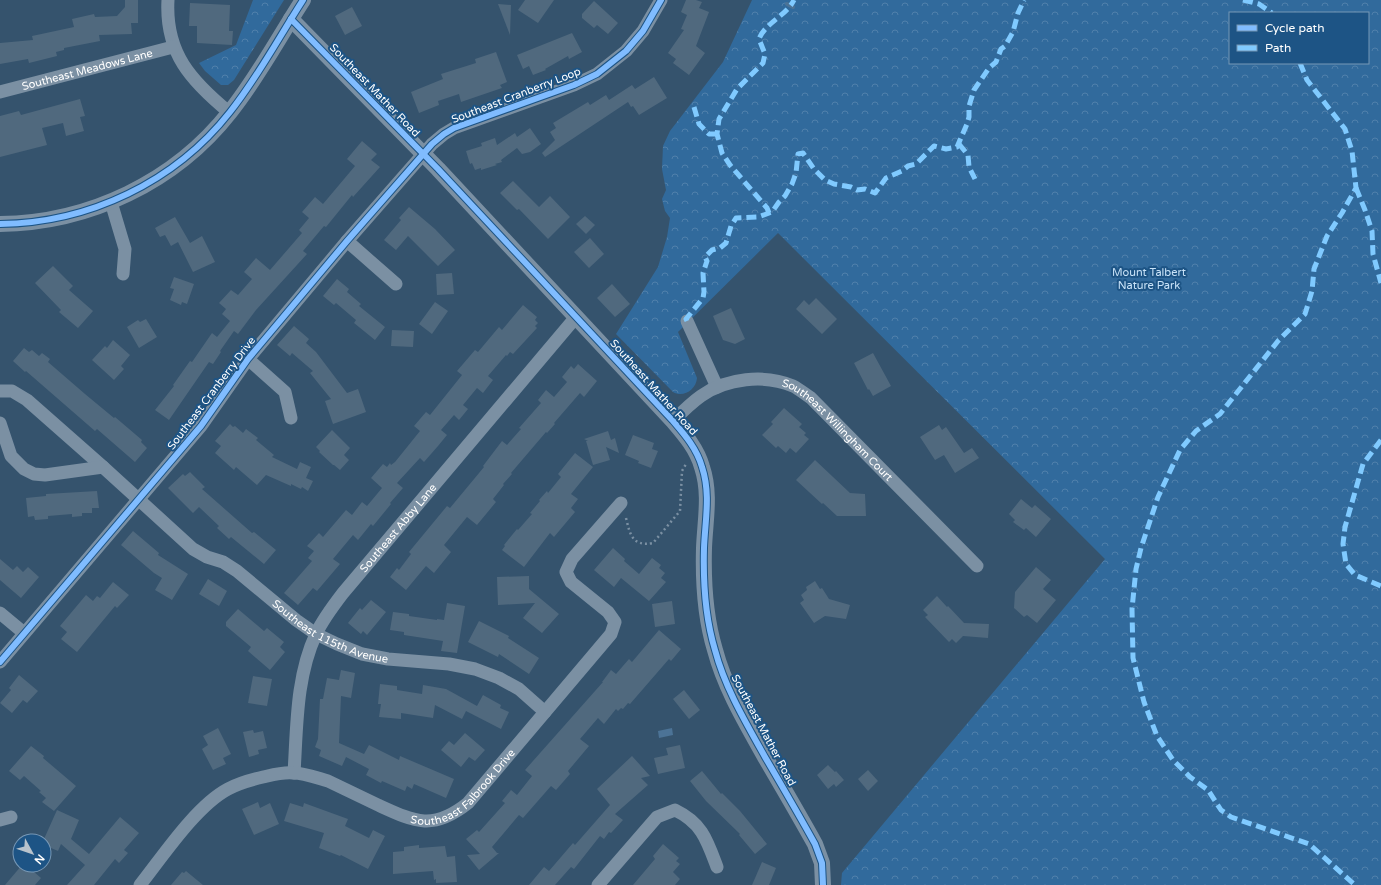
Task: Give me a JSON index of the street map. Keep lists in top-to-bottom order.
{
  "streets": {
    "street": [
      "Southeast Meadows Lane",
      "Southeast Mather Road",
      "Southeast Cranberry Loop",
      "Southeast Cranberry Drive",
      "Southeast Willingham Court",
      "Southeast Abby Lane",
      "Southeast 115th Avenue",
      "Southeast Falbrook Drive"
    ]
  },
  "crossings": [
    ["Southeast Mather Road", "Southeast Cranberry Loop"],
    ["Southeast Mather Road", "Southeast Cranberry Drive"],
    ["Southeast Mather Road", "Southeast Willingham Court"],
    ["Southeast Mather Road", "Southeast Abby Lane"],
    ["Southeast Cranberry Loop", "Southeast Cranberry Drive"],
    ["Southeast Cranberry Drive", "Southeast 115th Avenue"],
    ["Southeast Abby Lane", "Southeast 115th Avenue"],
    ["Southeast Abby Lane", "Southeast Falbrook Drive"],
    ["Southeast 115th Avenue", "Southeast Falbrook Drive"]
  ],
  "parks": ["Mount Talbert Nature Park"],
  "legend": ["Cycle path", "Path"],
  "north": "bottom right"
}
